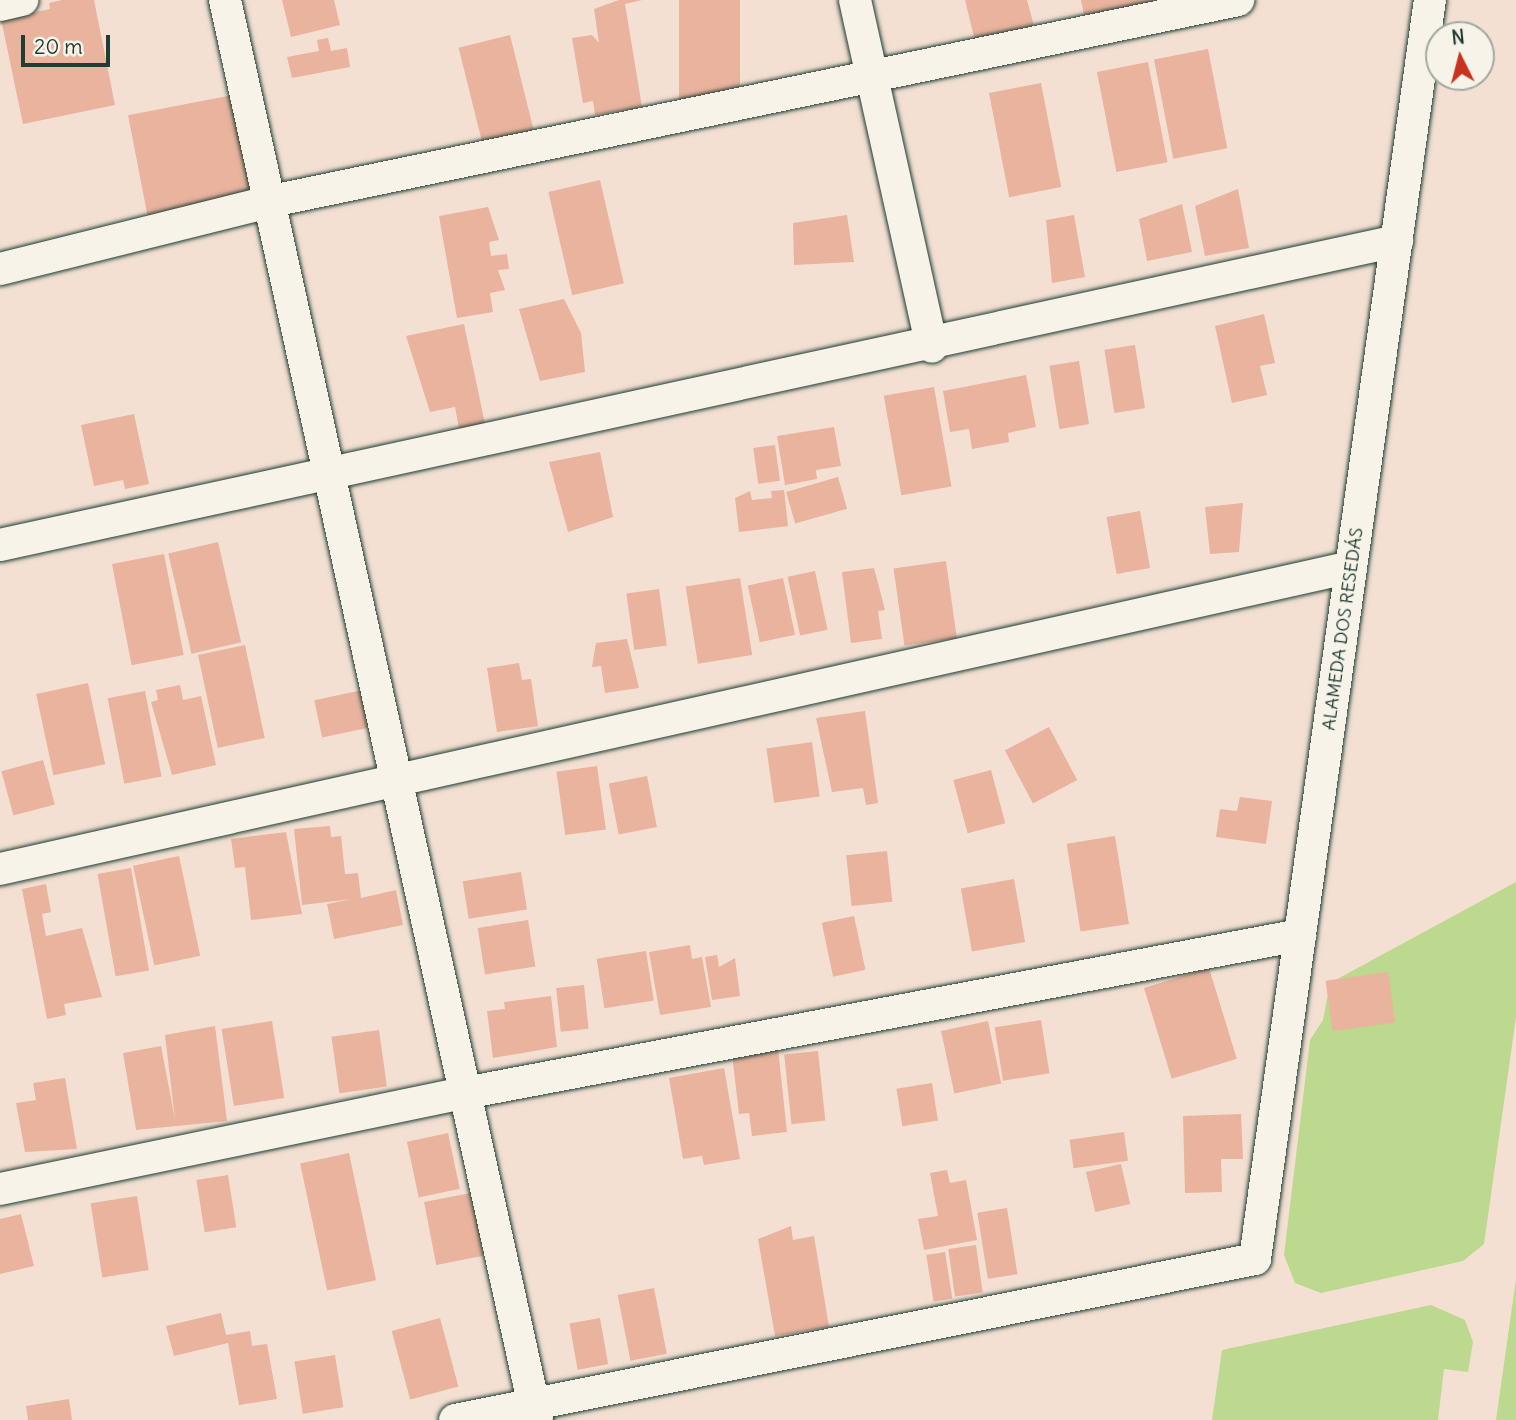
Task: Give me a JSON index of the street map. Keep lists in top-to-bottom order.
{
  "streets": {
    "street": ["ALAMEDA DOS RESEDÁS"]
  },
  "scale_bar": "20 m",
  "north": "top"
}
